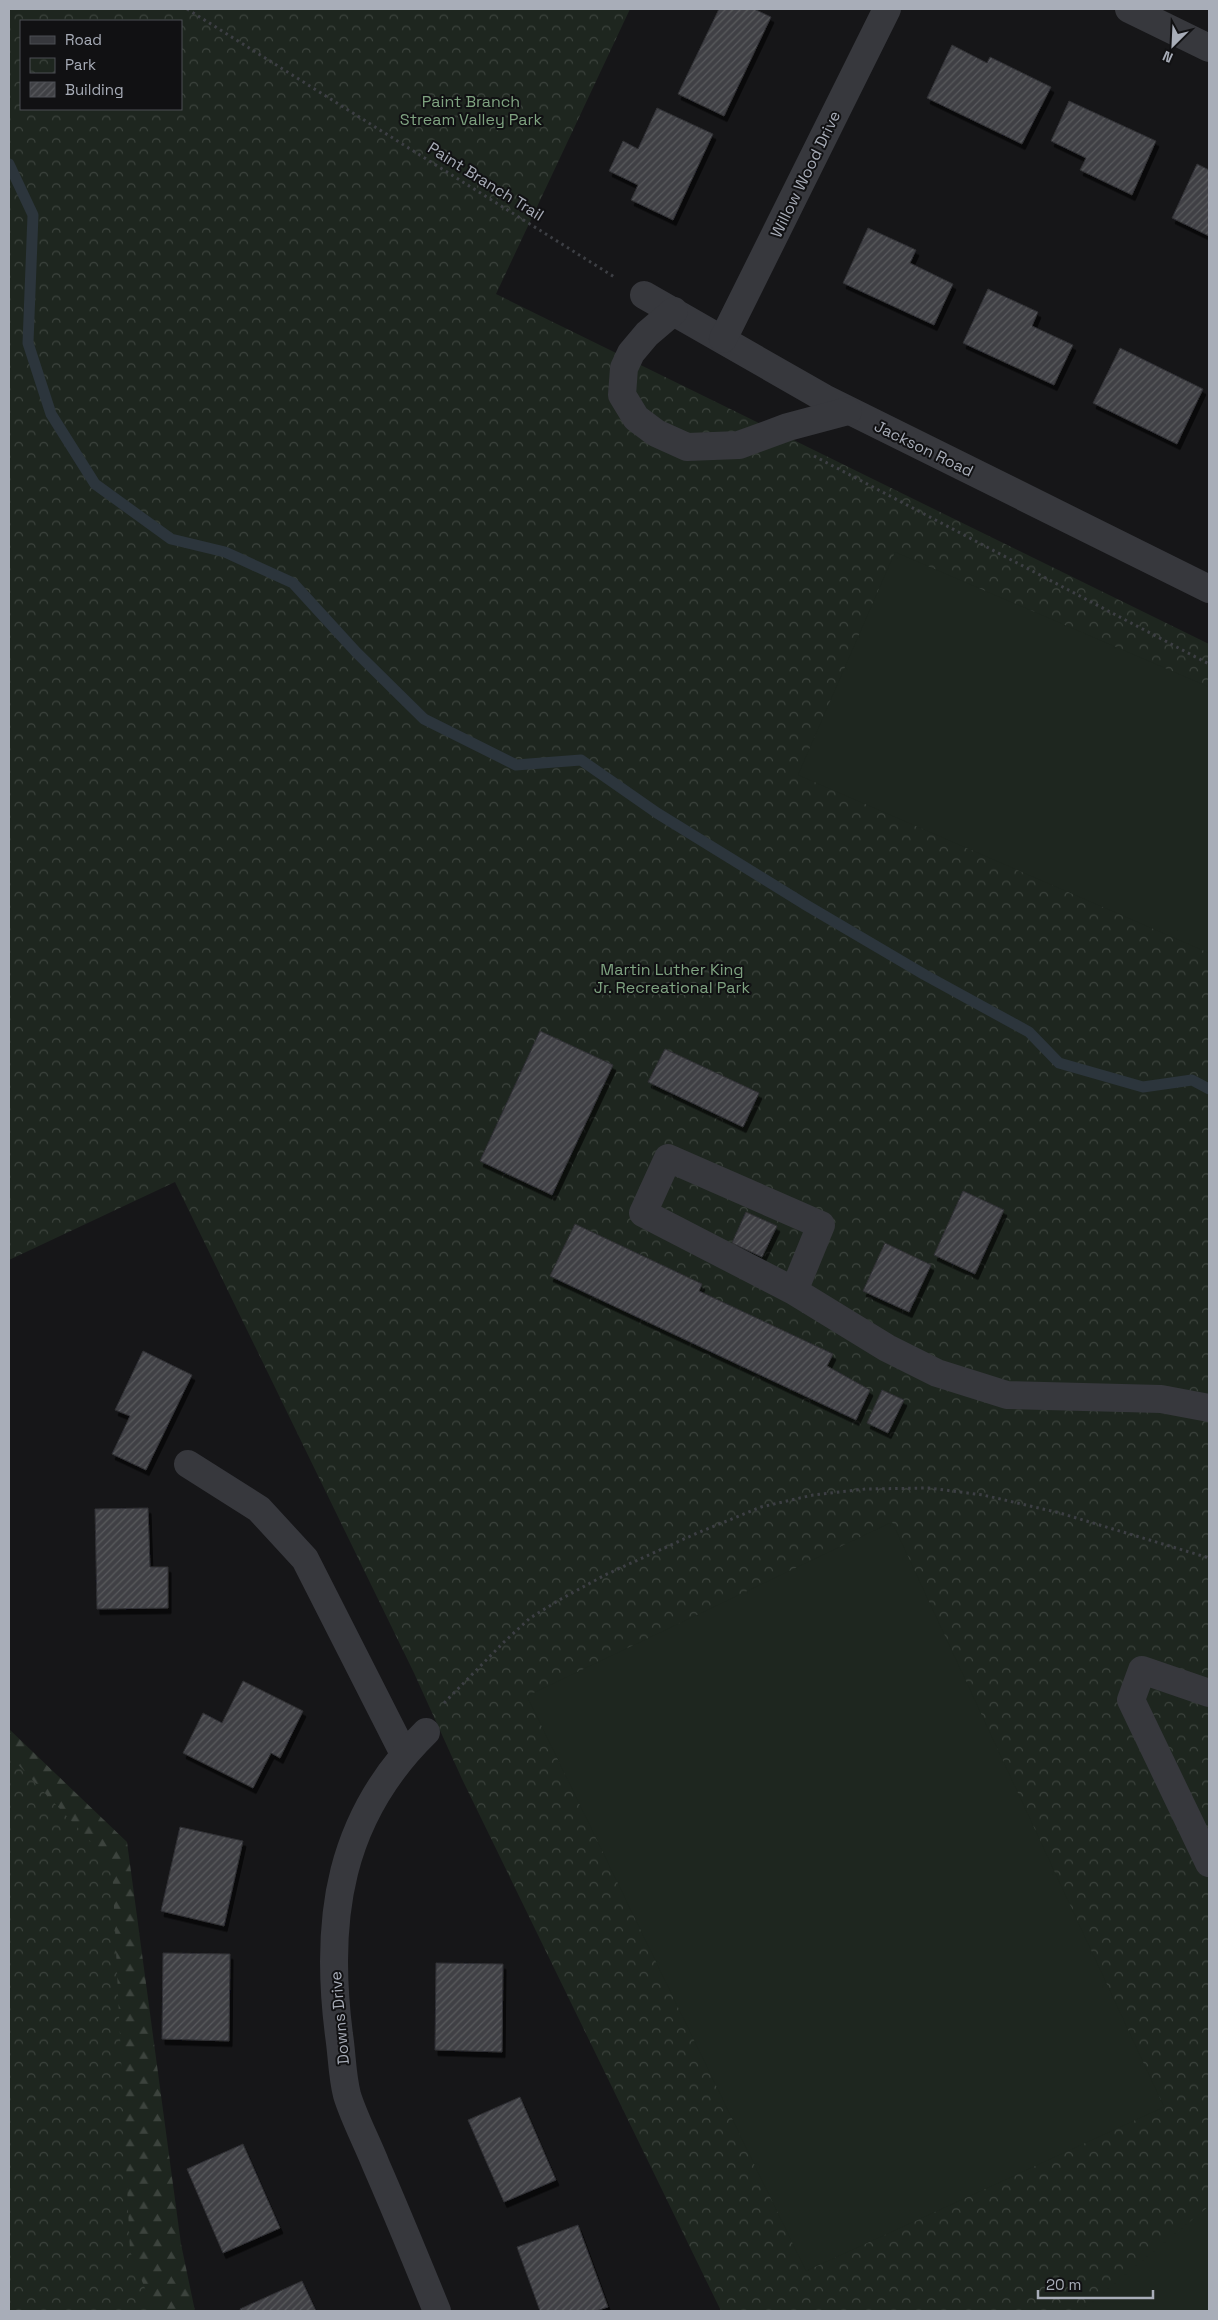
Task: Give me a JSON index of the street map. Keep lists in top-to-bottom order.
{
  "streets": {
    "street": ["Willow Wood Drive", "Jackson Road", "Downs Drive"],
    "path": ["Paint Branch Trail"]
  },
  "crossings": [
    ["Willow Wood Drive", "Jackson Road"],
    ["Paint Branch Trail", "Jackson Road"]
  ],
  "parks": ["Paint Branch Stream Valley Park", "Martin Luther King Jr. Recreational Park"],
  "legend": ["Road", "Park", "Building"],
  "scale_bar": "20 m",
  "north": "bottom left"
}
